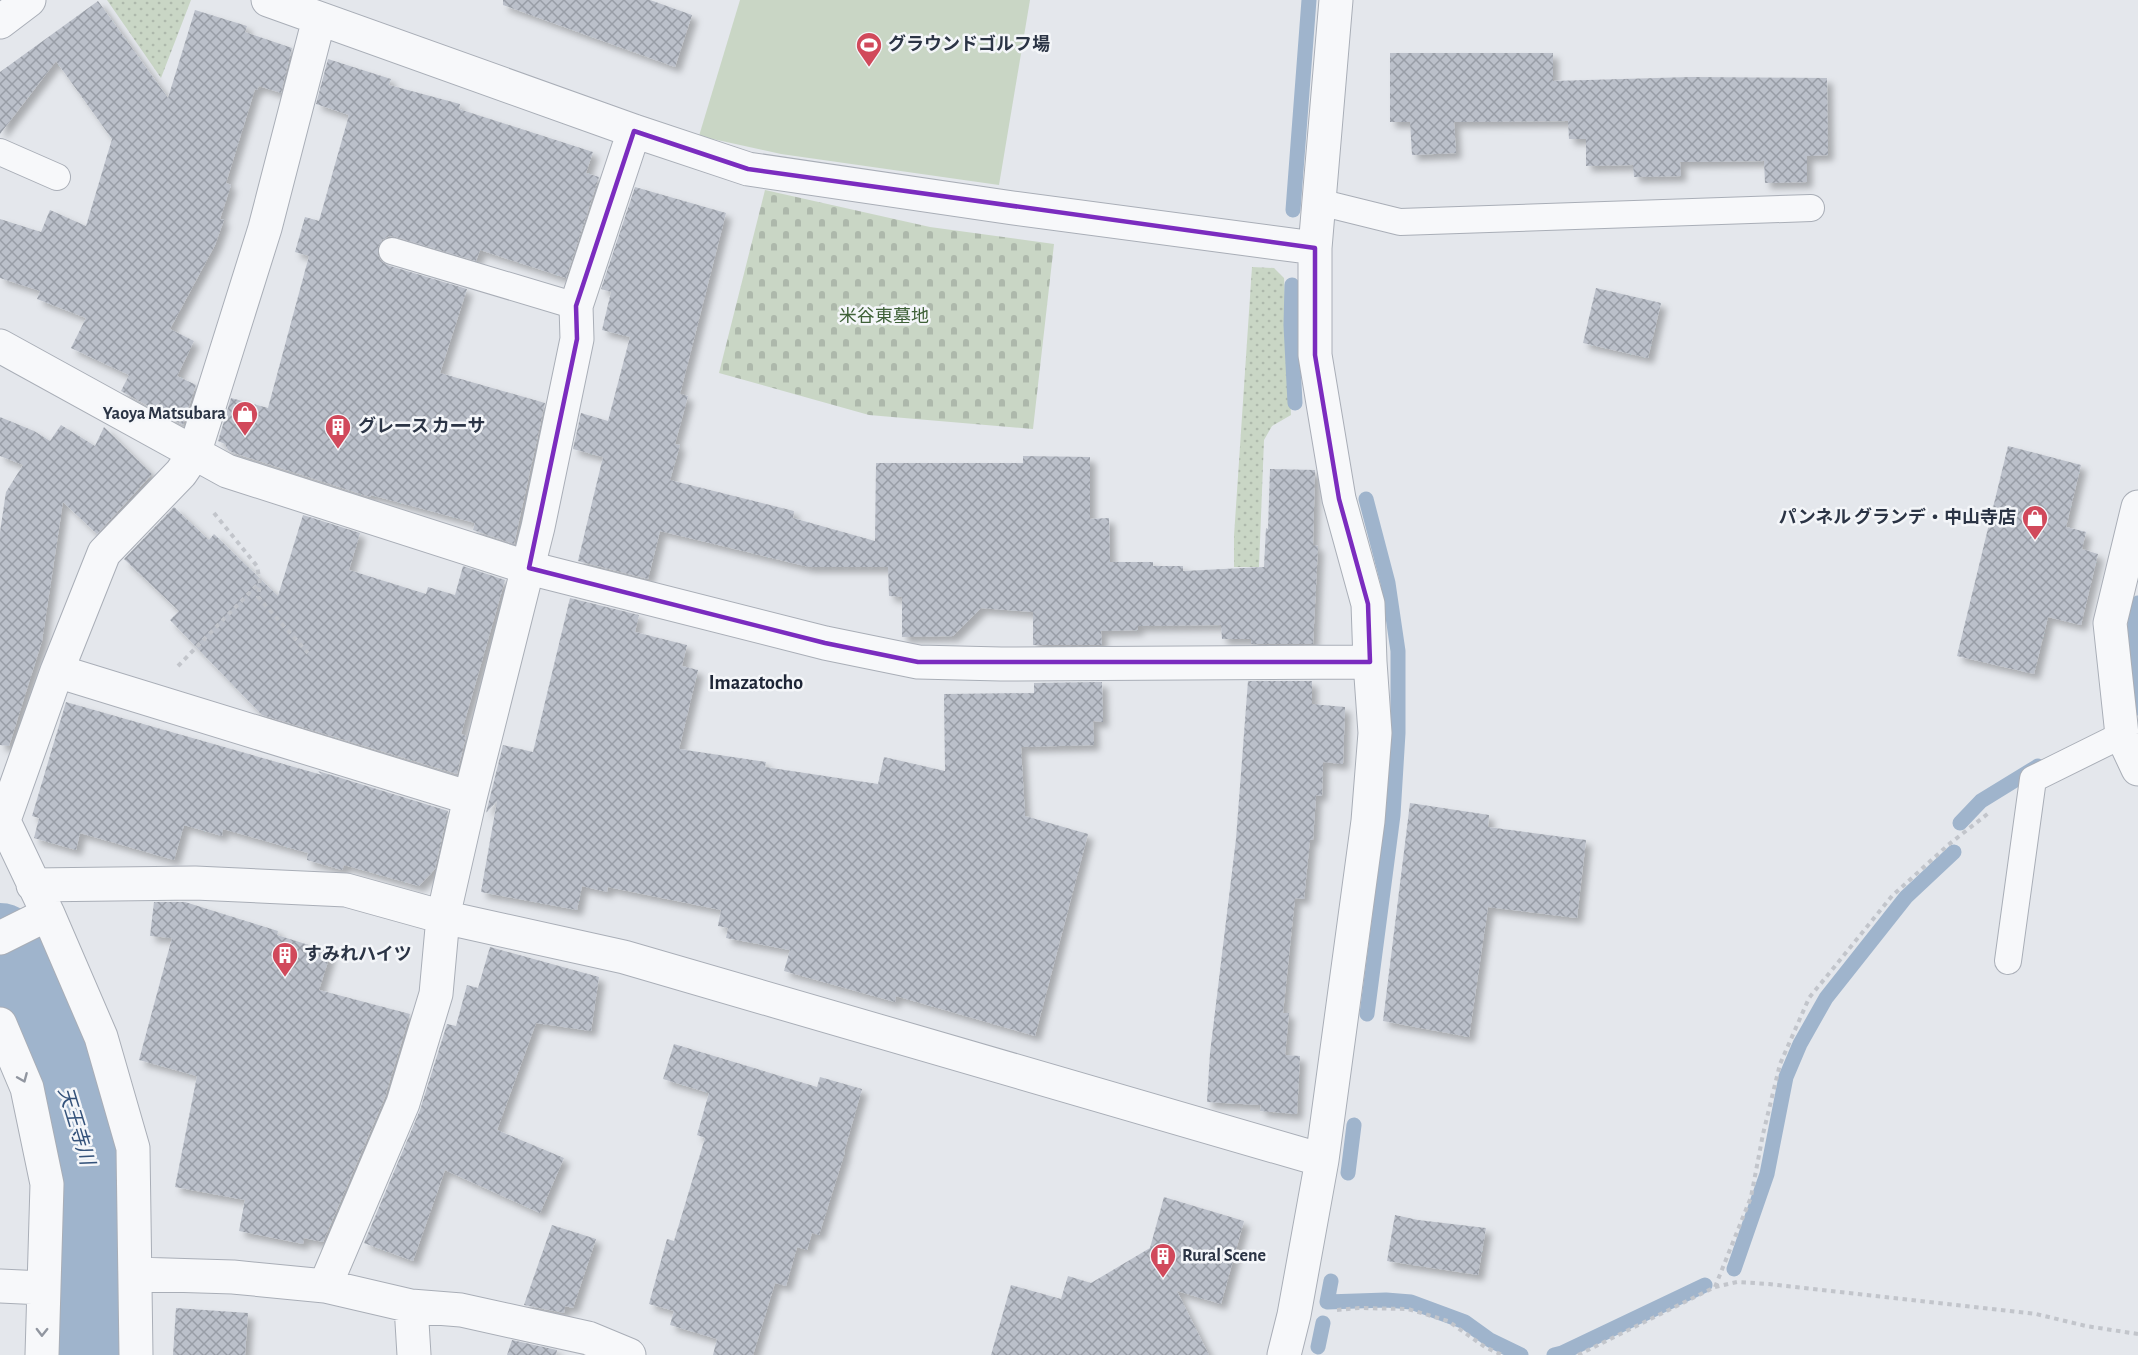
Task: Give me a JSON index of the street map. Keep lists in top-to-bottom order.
{
  "districts": ["Imazatocho"],
  "water": ["天王寺川"],
  "parks": ["米谷東墓地"],
  "places": {
    "sports": ["グラウンドゴルフ場"],
    "shop": ["Yaoya Matsubara", "パンネル グランデ・中山寺店"],
    "building": ["グレース カーサ", "すみれハイツ", "Rural Scene"]
  }
}
